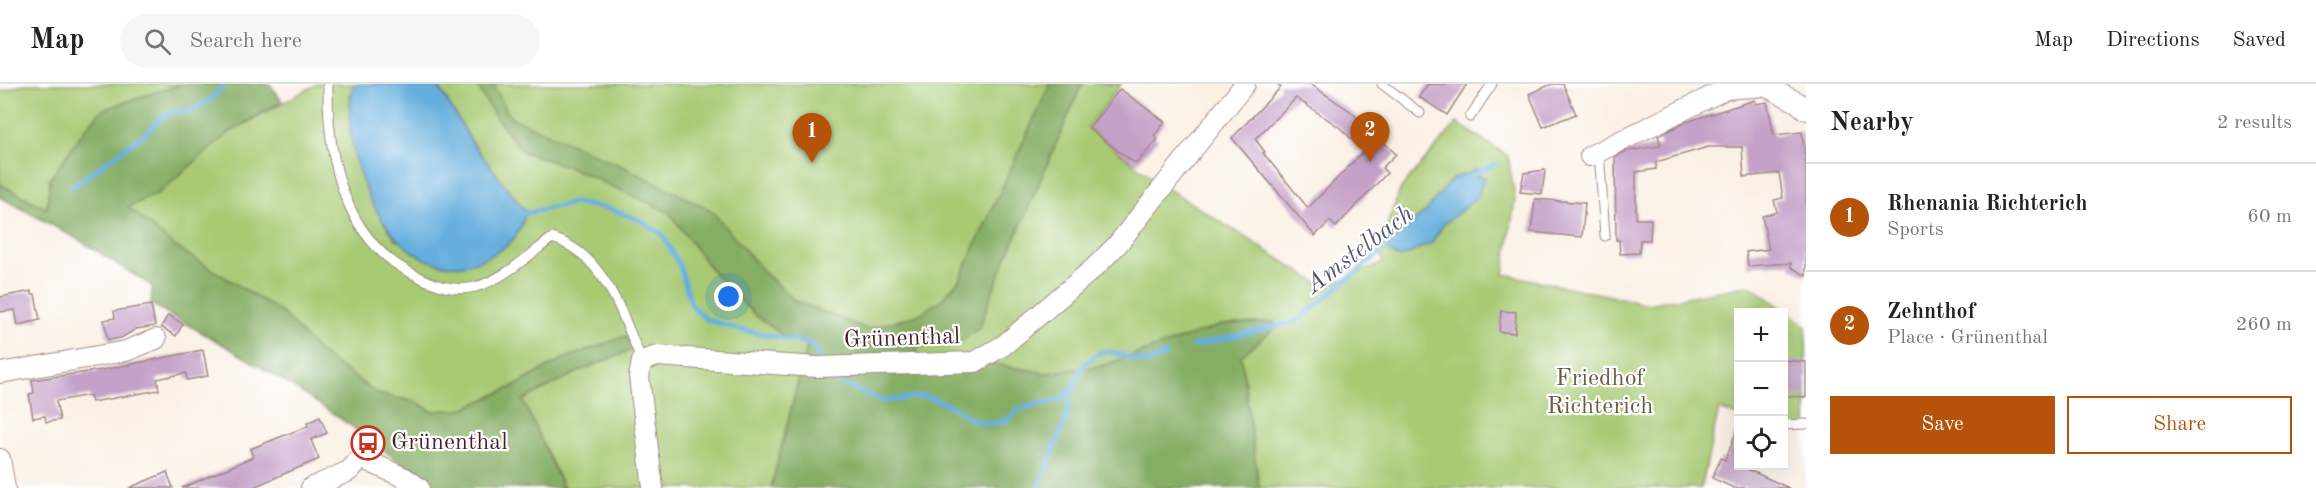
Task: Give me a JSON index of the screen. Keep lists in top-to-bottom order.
{
  "streets": {
    "street": ["Grünenthal"]
  },
  "water": ["Amstelbach"],
  "parks": ["Friedhof Richterich"],
  "places": {
    "bus stop": ["Grünenthal"]
  },
  "page": {
    "header": "Map",
    "search": "Search here",
    "nav": ["Map", "Directions", "Saved"],
    "heading": ["Nearby", "2 results"],
    "pins": ["2", "1"],
    "list": [
      {
        "mark": "1",
        "name": "Rhenania Richterich",
        "note": "Sports",
        "value": "60 m"
      },
      {
        "mark": "2",
        "name": "Zehnthof",
        "note": "Place · Grünenthal",
        "value": "260 m"
      }
    ],
    "map_buttons": ["+", "−"],
    "buttons": ["Save", "Share"]
  }
}
